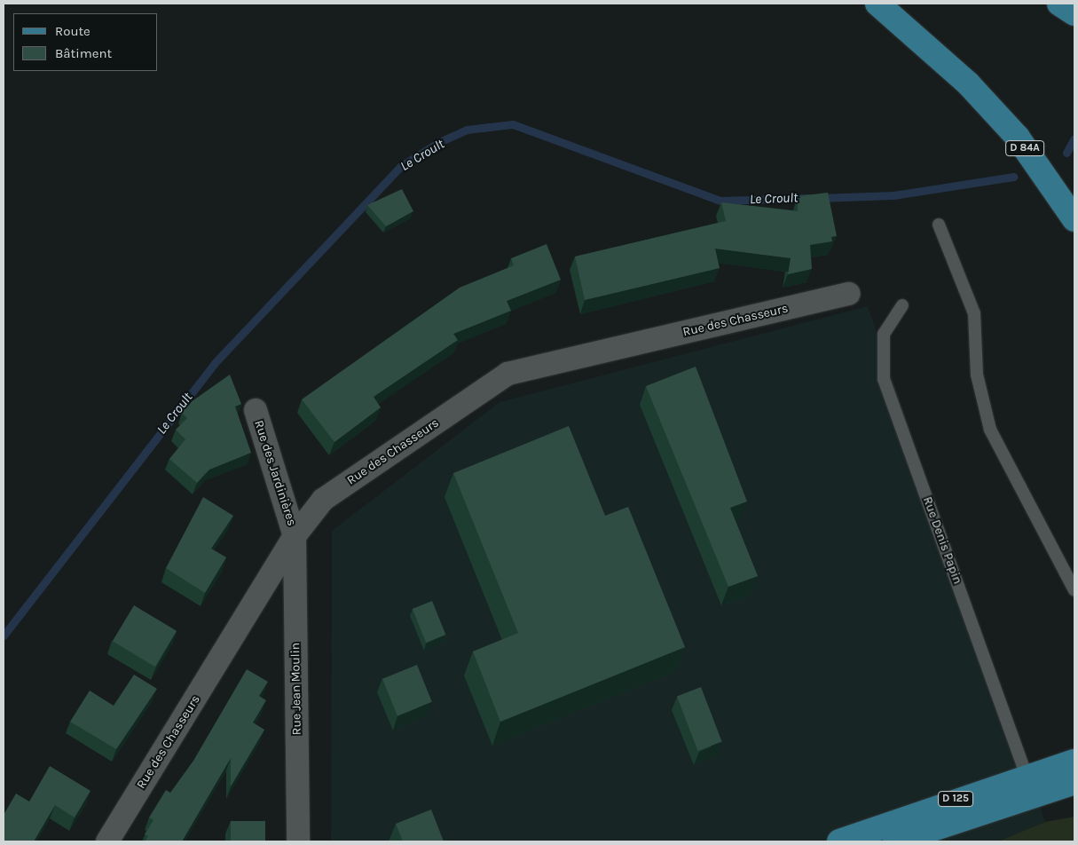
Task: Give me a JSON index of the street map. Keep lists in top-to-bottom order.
{
  "streets": {
    "main road": ["D 84A", "D 125"],
    "street": ["Rue des Chasseurs", "Rue des Jardinières", "Rue Jean Moulin"],
    "lane": ["Rue Denis Papin"]
  },
  "crossings": [
    ["Rue des Chasseurs", "Rue des Jardinières"],
    ["Rue des Chasseurs", "Rue Jean Moulin"],
    ["Rue des Jardinières", "Rue Jean Moulin"],
    ["Rue Denis Papin", "D 125"]
  ],
  "water": ["Le Croult"],
  "legend": ["Route", "Bâtiment"]
}
